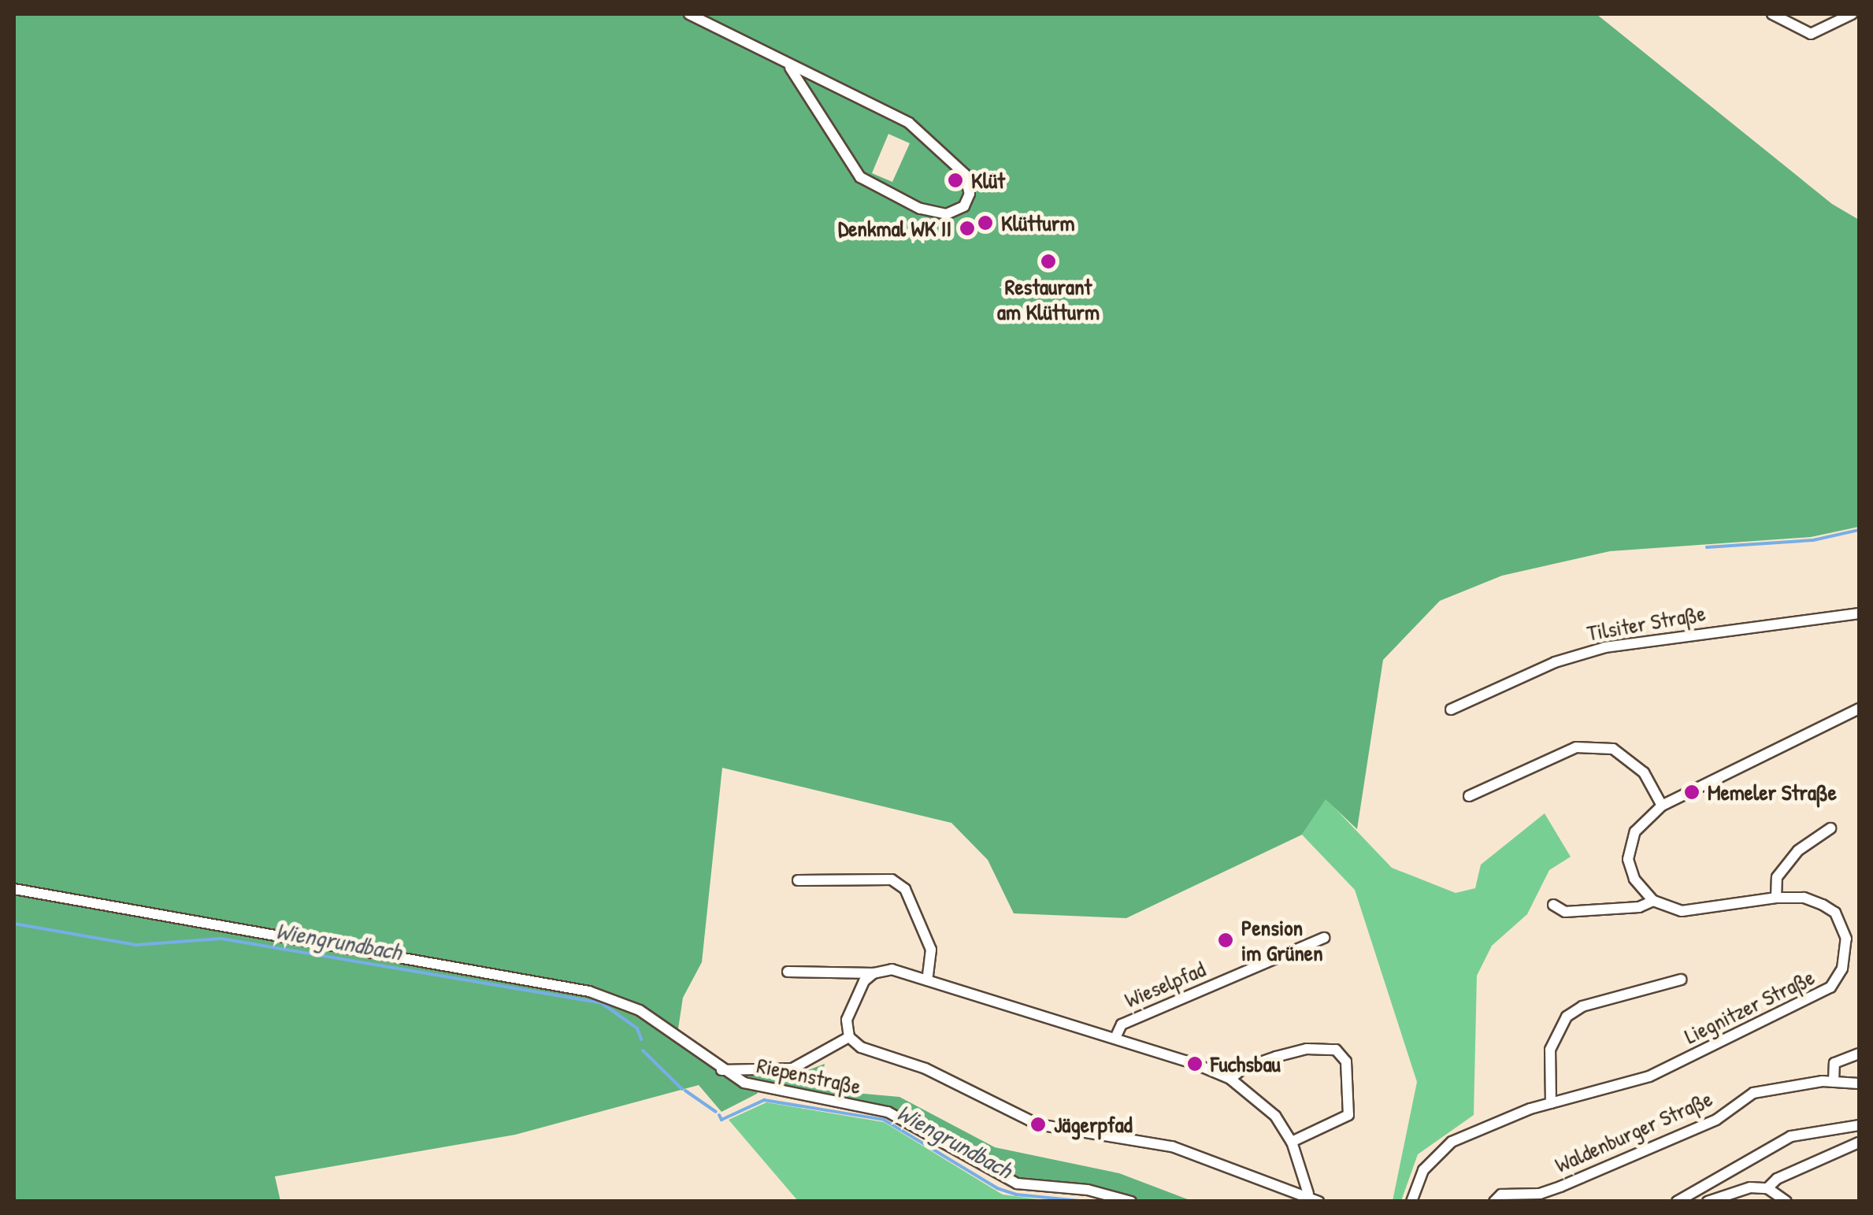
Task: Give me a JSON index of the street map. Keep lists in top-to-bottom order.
{
  "streets": {
    "street": [
      "Tilsiter Straße",
      "Wieselpfad",
      "Liegnitzer Straße",
      "Riepenstraße",
      "Waldenburger Straße"
    ]
  },
  "water": ["Wiengrundbach"],
  "places": [
    "Klüt",
    "Klütturm",
    "Denkmal WK II",
    "Restaurant am Klütturm",
    "Memeler Straße",
    "Pension im Grünen",
    "Fuchsbau",
    "Jägerpfad"
  ]
}
